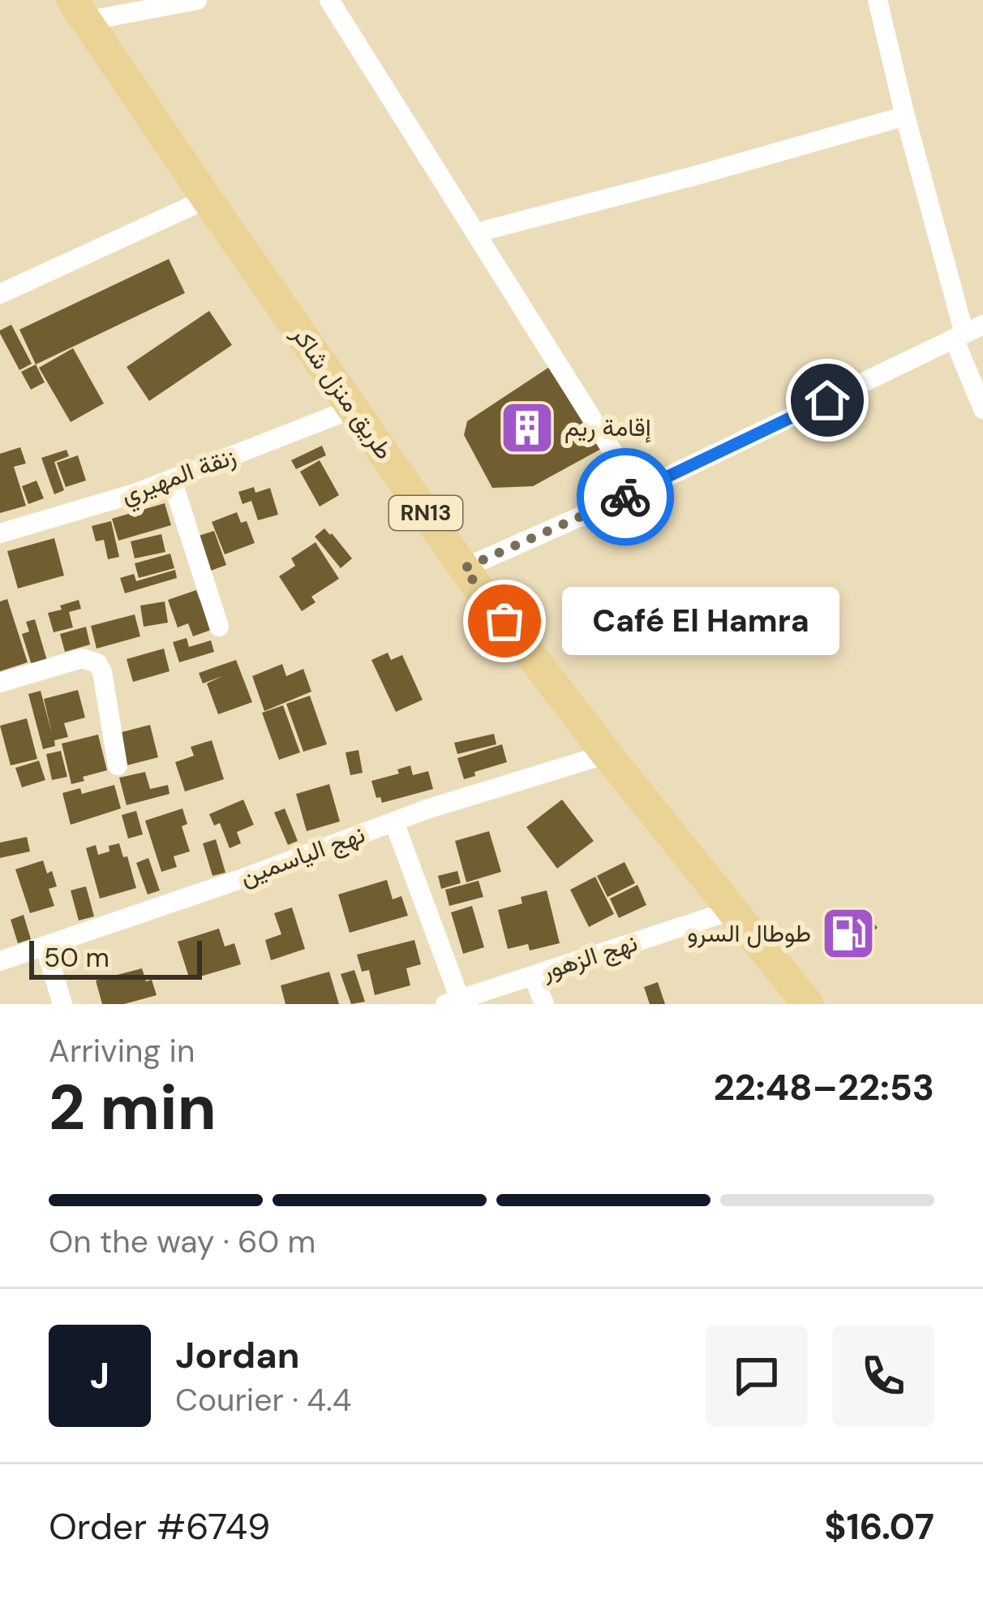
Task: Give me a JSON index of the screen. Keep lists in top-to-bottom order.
{
  "streets": {
    "main road": ["طريق منزل شاكر", "RN13"],
    "street": ["زنقة المهيري", "نهج الياسمين", "نهج الزهور"]
  },
  "crossings": [
    ["طريق منزل شاكر", "زنقة المهيري"],
    ["طريق منزل شاكر", "نهج الياسمين"],
    ["طريق منزل شاكر", "نهج الزهور"]
  ],
  "places": {
    "building": ["إقامة ريم"],
    "other": ["Café El Hamra"],
    "fuel station": ["طوطال السرو"]
  },
  "scale_bar": "50 m",
  "page": {
    "bubble": "Café El Hamra",
    "scale": "50 m",
    "heading": ["2 min", "Arriving in", "22:48–22:53"],
    "panel": [
      "Jordan",
      "Courier · 4.4",
      "Order #6749",
      "$16.07"
    ],
    "bar": "On the way · 60 m",
    "round": "J"
  }
}
